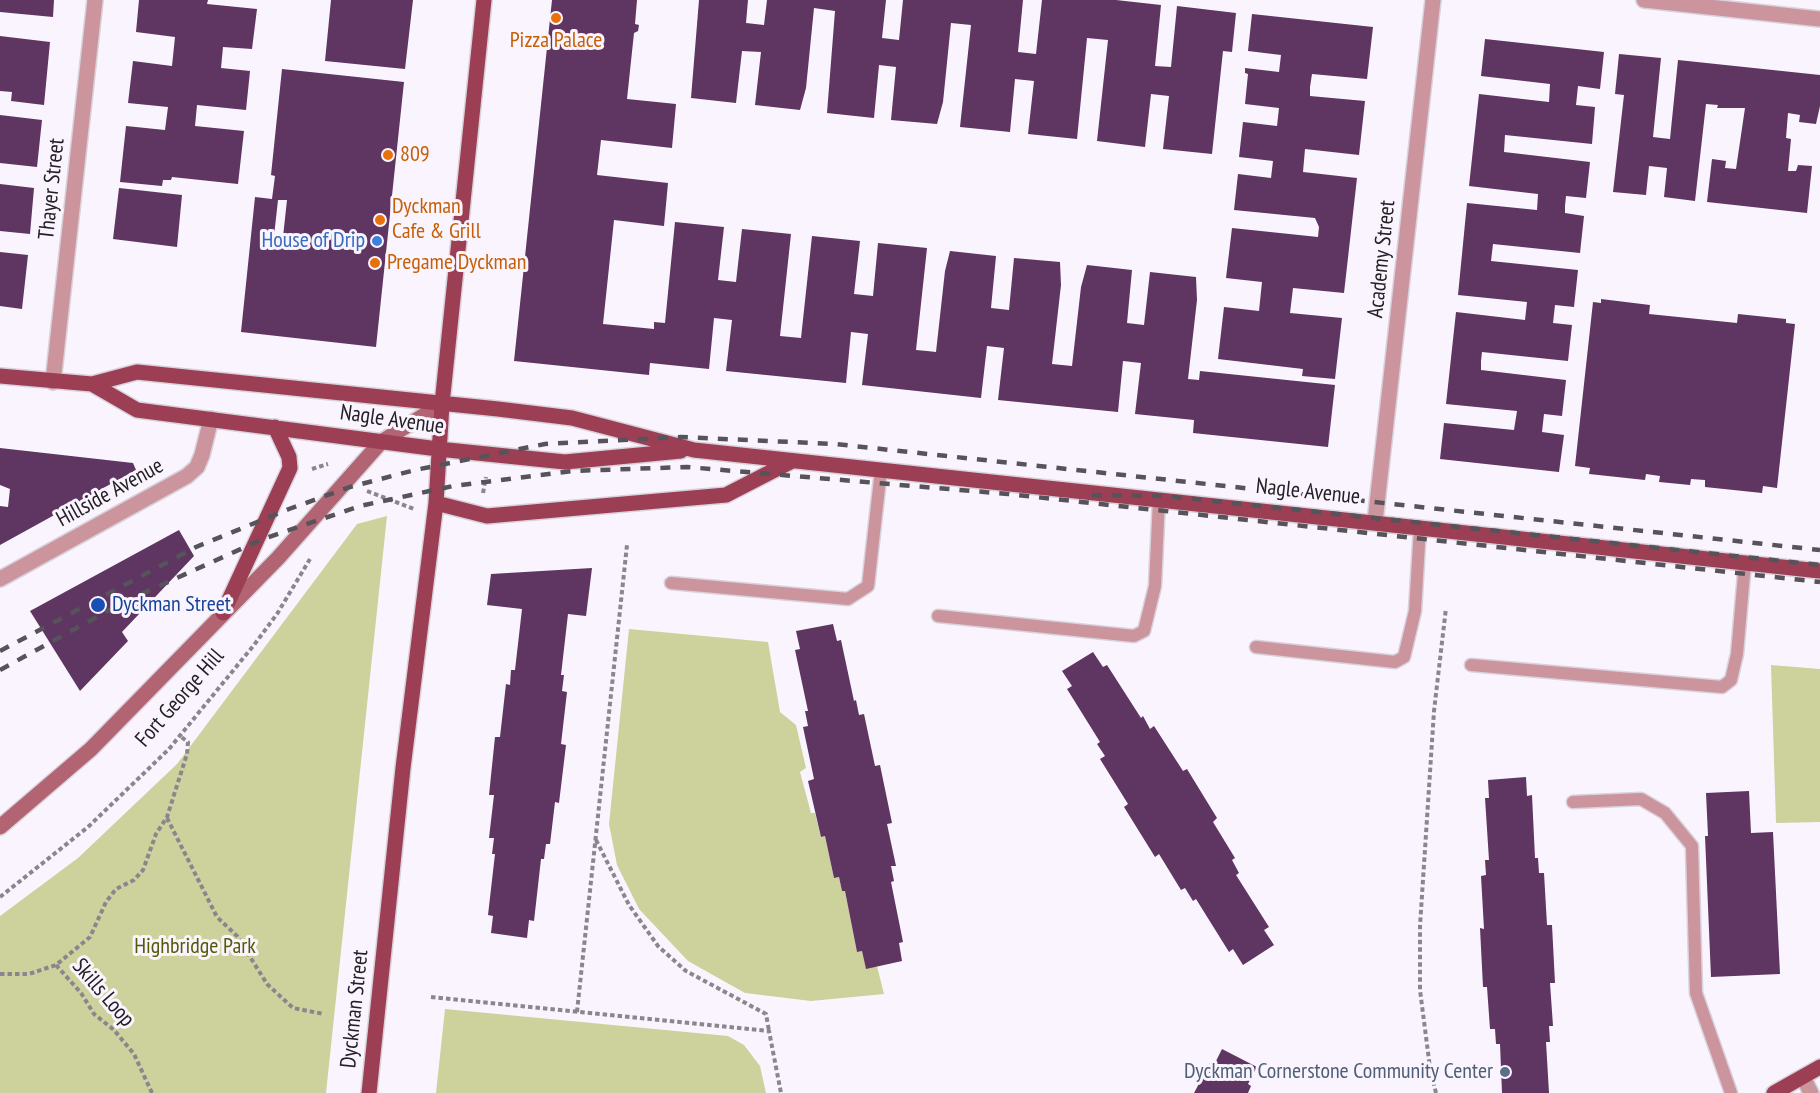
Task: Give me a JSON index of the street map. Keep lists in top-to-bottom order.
{
  "streets": {
    "main road": ["Nagle Avenue", "Fort George Hill", "Dyckman Street"],
    "street": ["Thayer Street", "Academy Street", "Hillside Avenue"],
    "path": ["Skills Loop"]
  },
  "crossings": [
    ["Thayer Street", "Nagle Avenue"],
    ["Academy Street", "Nagle Avenue"],
    ["Nagle Avenue", "Hillside Avenue"],
    ["Nagle Avenue", "Fort George Hill"],
    ["Nagle Avenue", "Dyckman Street"],
    ["Fort George Hill", "Dyckman Street"]
  ],
  "parks": ["Highbridge Park"],
  "places": [
    "Pizza Palace",
    "809",
    "Dyckman Cafe & Grill",
    "House of Drip",
    "Pregame Dyckman",
    "Dyckman Street",
    "Dyckman Cornerstone Community Center"
  ]
}
